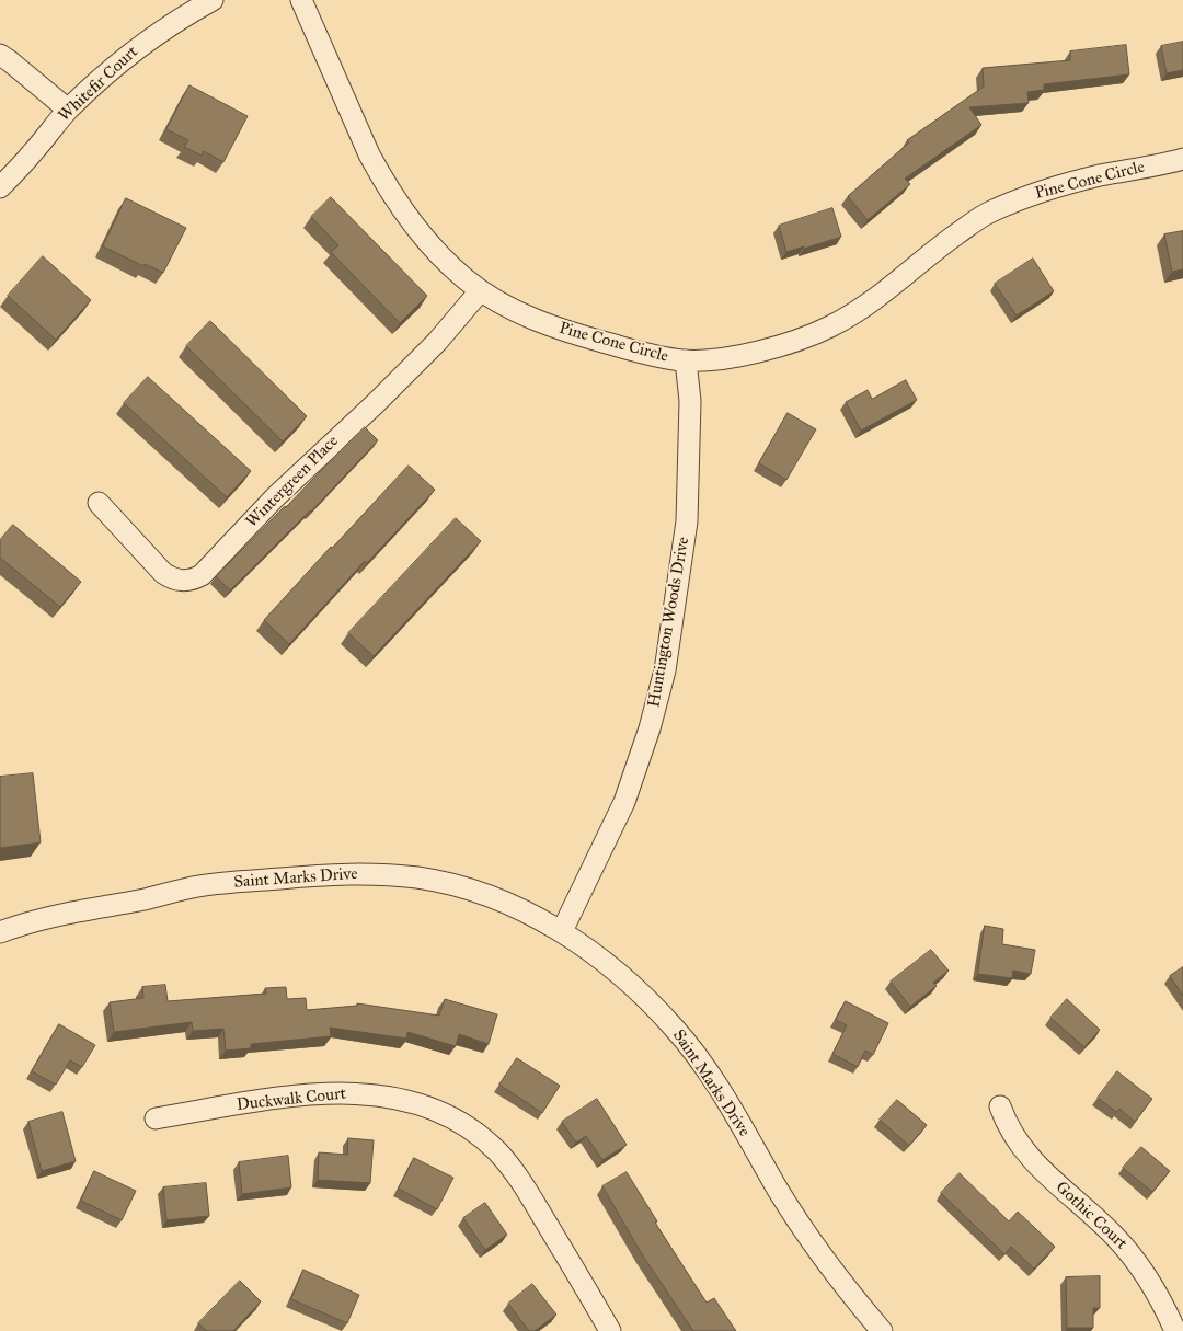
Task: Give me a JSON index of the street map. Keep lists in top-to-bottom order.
{
  "streets": {
    "street": [
      "Whitefir Court",
      "Pine Cone Circle",
      "Wintergreen Place",
      "Huntington Woods Drive",
      "Saint Marks Drive",
      "Duckwalk Court",
      "Gothic Court"
    ]
  },
  "crossings": [
    ["Pine Cone Circle", "Wintergreen Place"],
    ["Pine Cone Circle", "Huntington Woods Drive"],
    ["Huntington Woods Drive", "Saint Marks Drive"]
  ]
}
